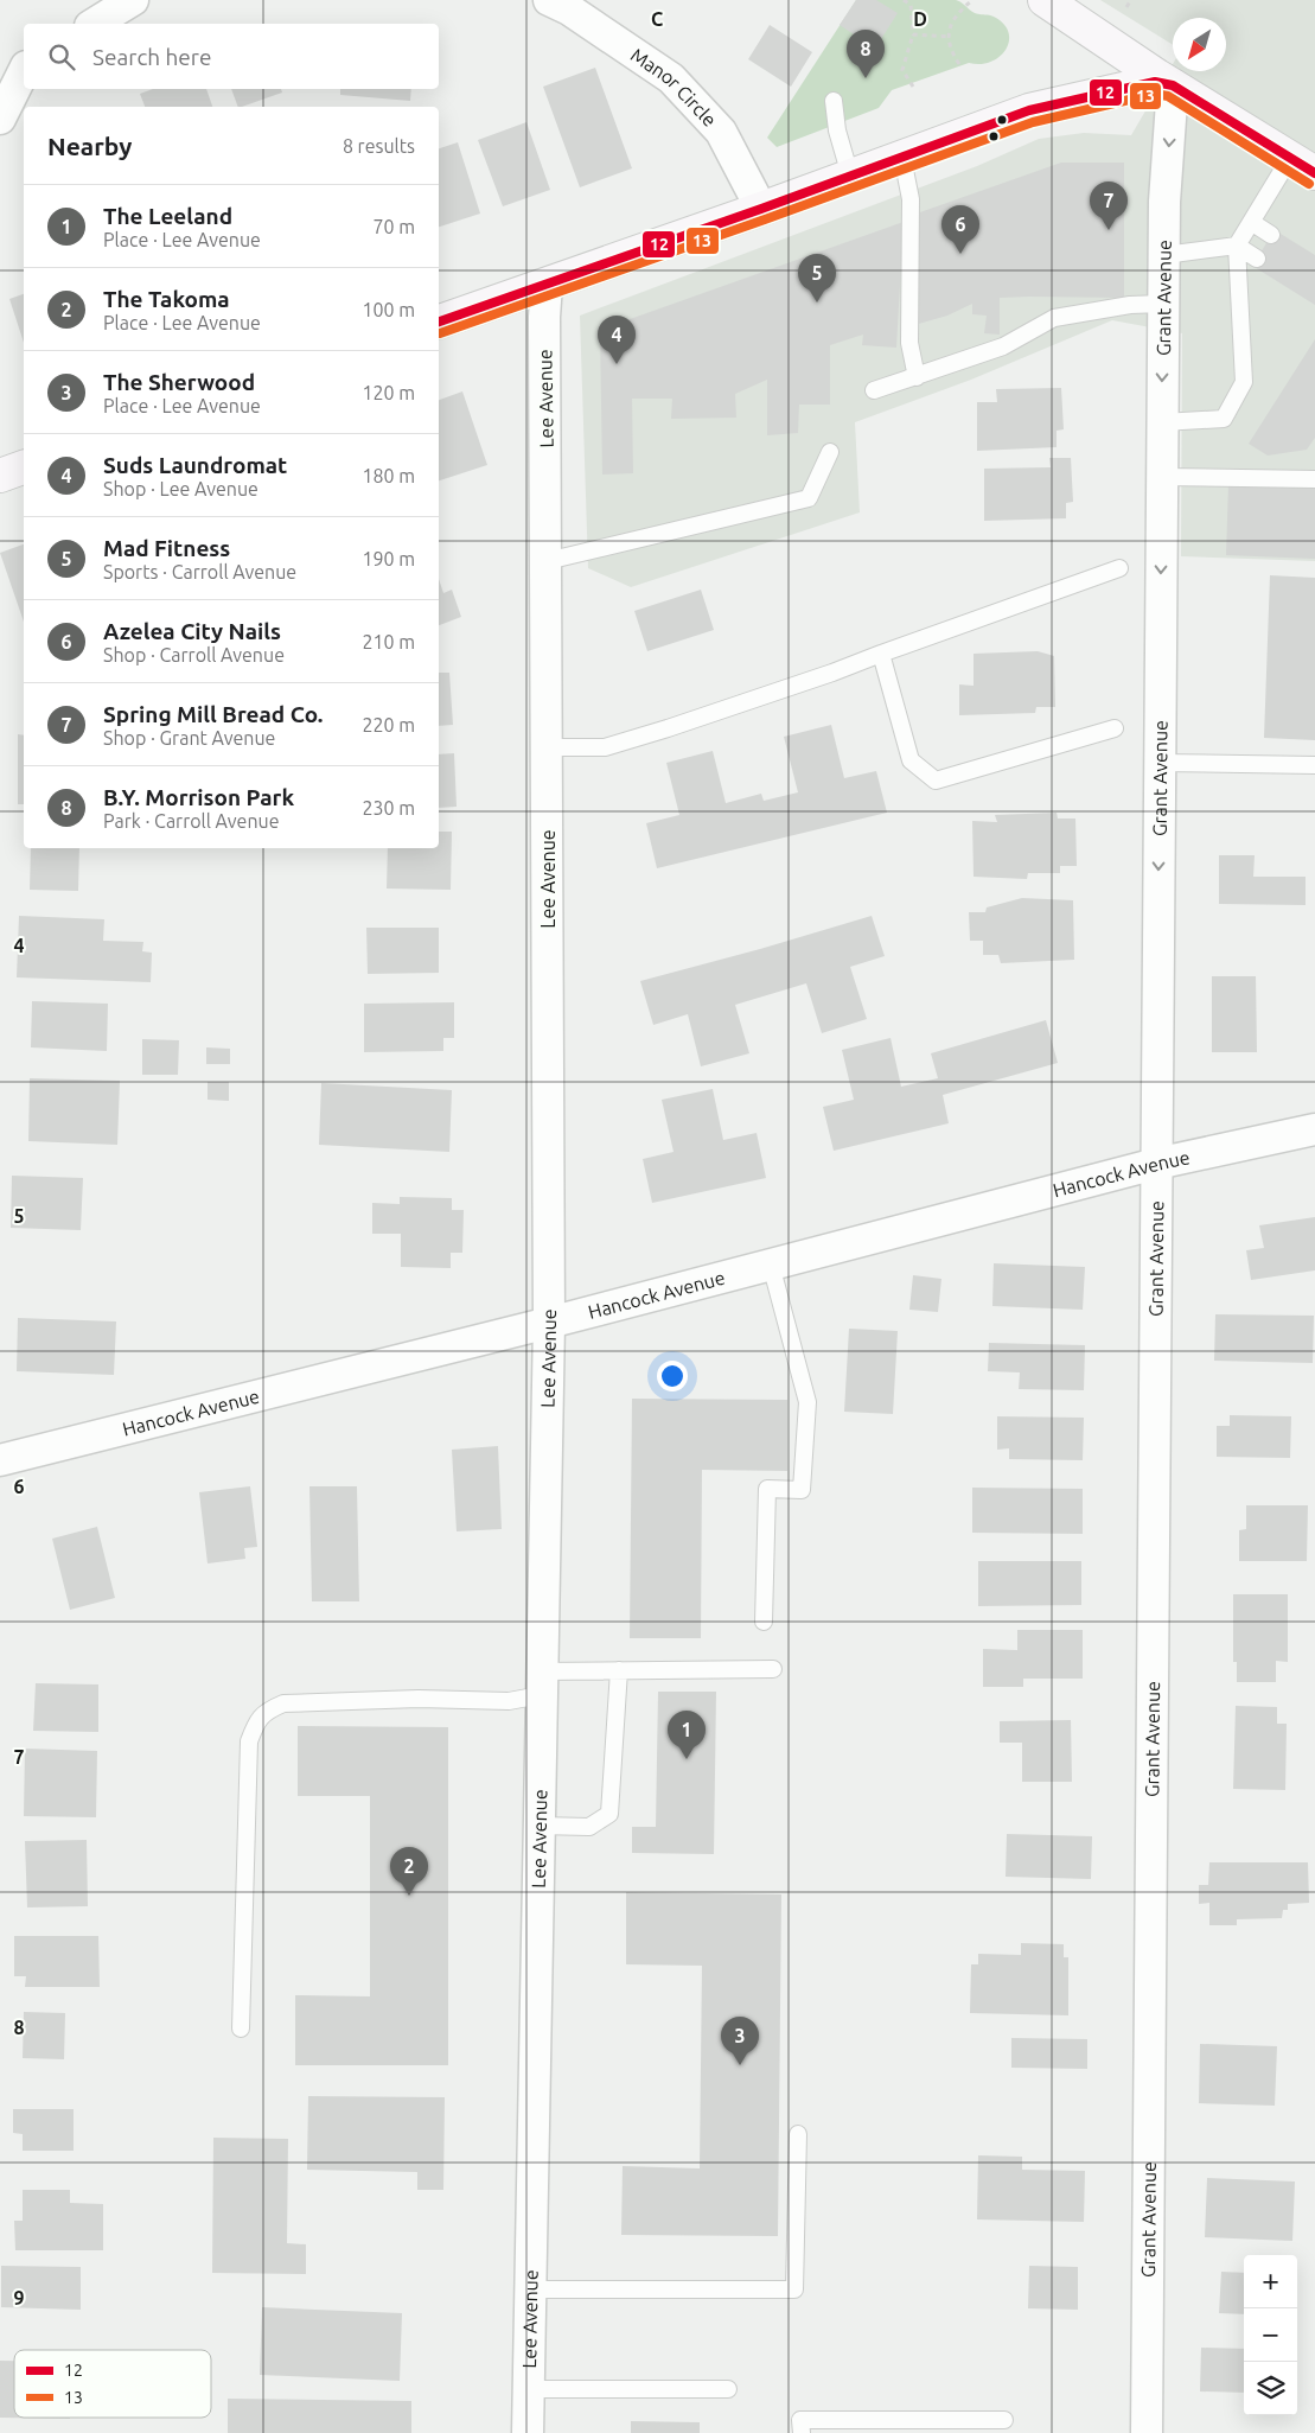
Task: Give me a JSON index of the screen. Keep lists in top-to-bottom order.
{
  "streets": {
    "street": [
      "Manor Circle",
      "Grant Avenue",
      "Lee Avenue",
      "Hancock Avenue"
    ]
  },
  "crossings": [
    ["Grant Avenue", "Hancock Avenue"],
    ["Lee Avenue", "Hancock Avenue"]
  ],
  "one_way": ["Grant Avenue"],
  "lines": ["transit line 12", "transit line 13"],
  "legend": ["12", "13"],
  "north": "bottom left",
  "page": {
    "search": "Search here",
    "pins": [
      "8",
      "7",
      "6",
      "5",
      "4",
      "1",
      "2",
      "3"
    ],
    "heading": ["Nearby", "8 results"],
    "list": [
      {
        "mark": "1",
        "name": "The Leeland",
        "note": "Place · Lee Avenue",
        "value": "70 m"
      },
      {
        "mark": "2",
        "name": "The Takoma",
        "note": "Place · Lee Avenue",
        "value": "100 m"
      },
      {
        "mark": "3",
        "name": "The Sherwood",
        "note": "Place · Lee Avenue",
        "value": "120 m"
      },
      {
        "mark": "4",
        "name": "Suds Laundromat",
        "note": "Shop · Lee Avenue",
        "value": "180 m"
      },
      {
        "mark": "5",
        "name": "Mad Fitness",
        "note": "Sports · Carroll Avenue",
        "value": "190 m"
      },
      {
        "mark": "6",
        "name": "Azelea City Nails",
        "note": "Shop · Carroll Avenue",
        "value": "210 m"
      },
      {
        "mark": "7",
        "name": "Spring Mill Bread Co.",
        "note": "Shop · Grant Avenue",
        "value": "220 m"
      },
      {
        "mark": "8",
        "name": "B.Y. Morrison Park",
        "note": "Park · Carroll Avenue",
        "value": "230 m"
      }
    ],
    "map_buttons": ["+", "−"]
  },
  "grid": {
    "columns": ["C", "D"],
    "rows": [
      "4",
      "5",
      "6",
      "7",
      "8",
      "9"
    ]
  }
}
